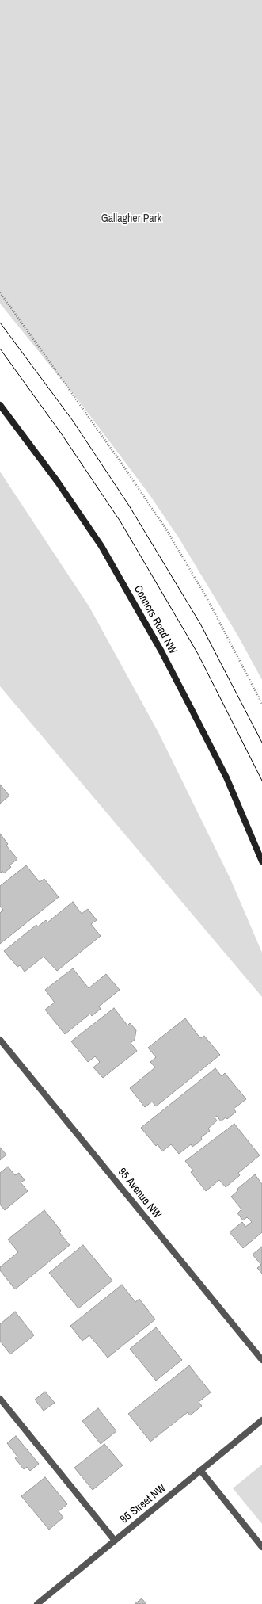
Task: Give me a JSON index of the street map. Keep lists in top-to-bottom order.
{
  "streets": {
    "main road": ["Connors Road NW"],
    "street": ["95 Avenue NW", "95 Street NW"]
  },
  "parks": ["Gallagher Park"]
}
